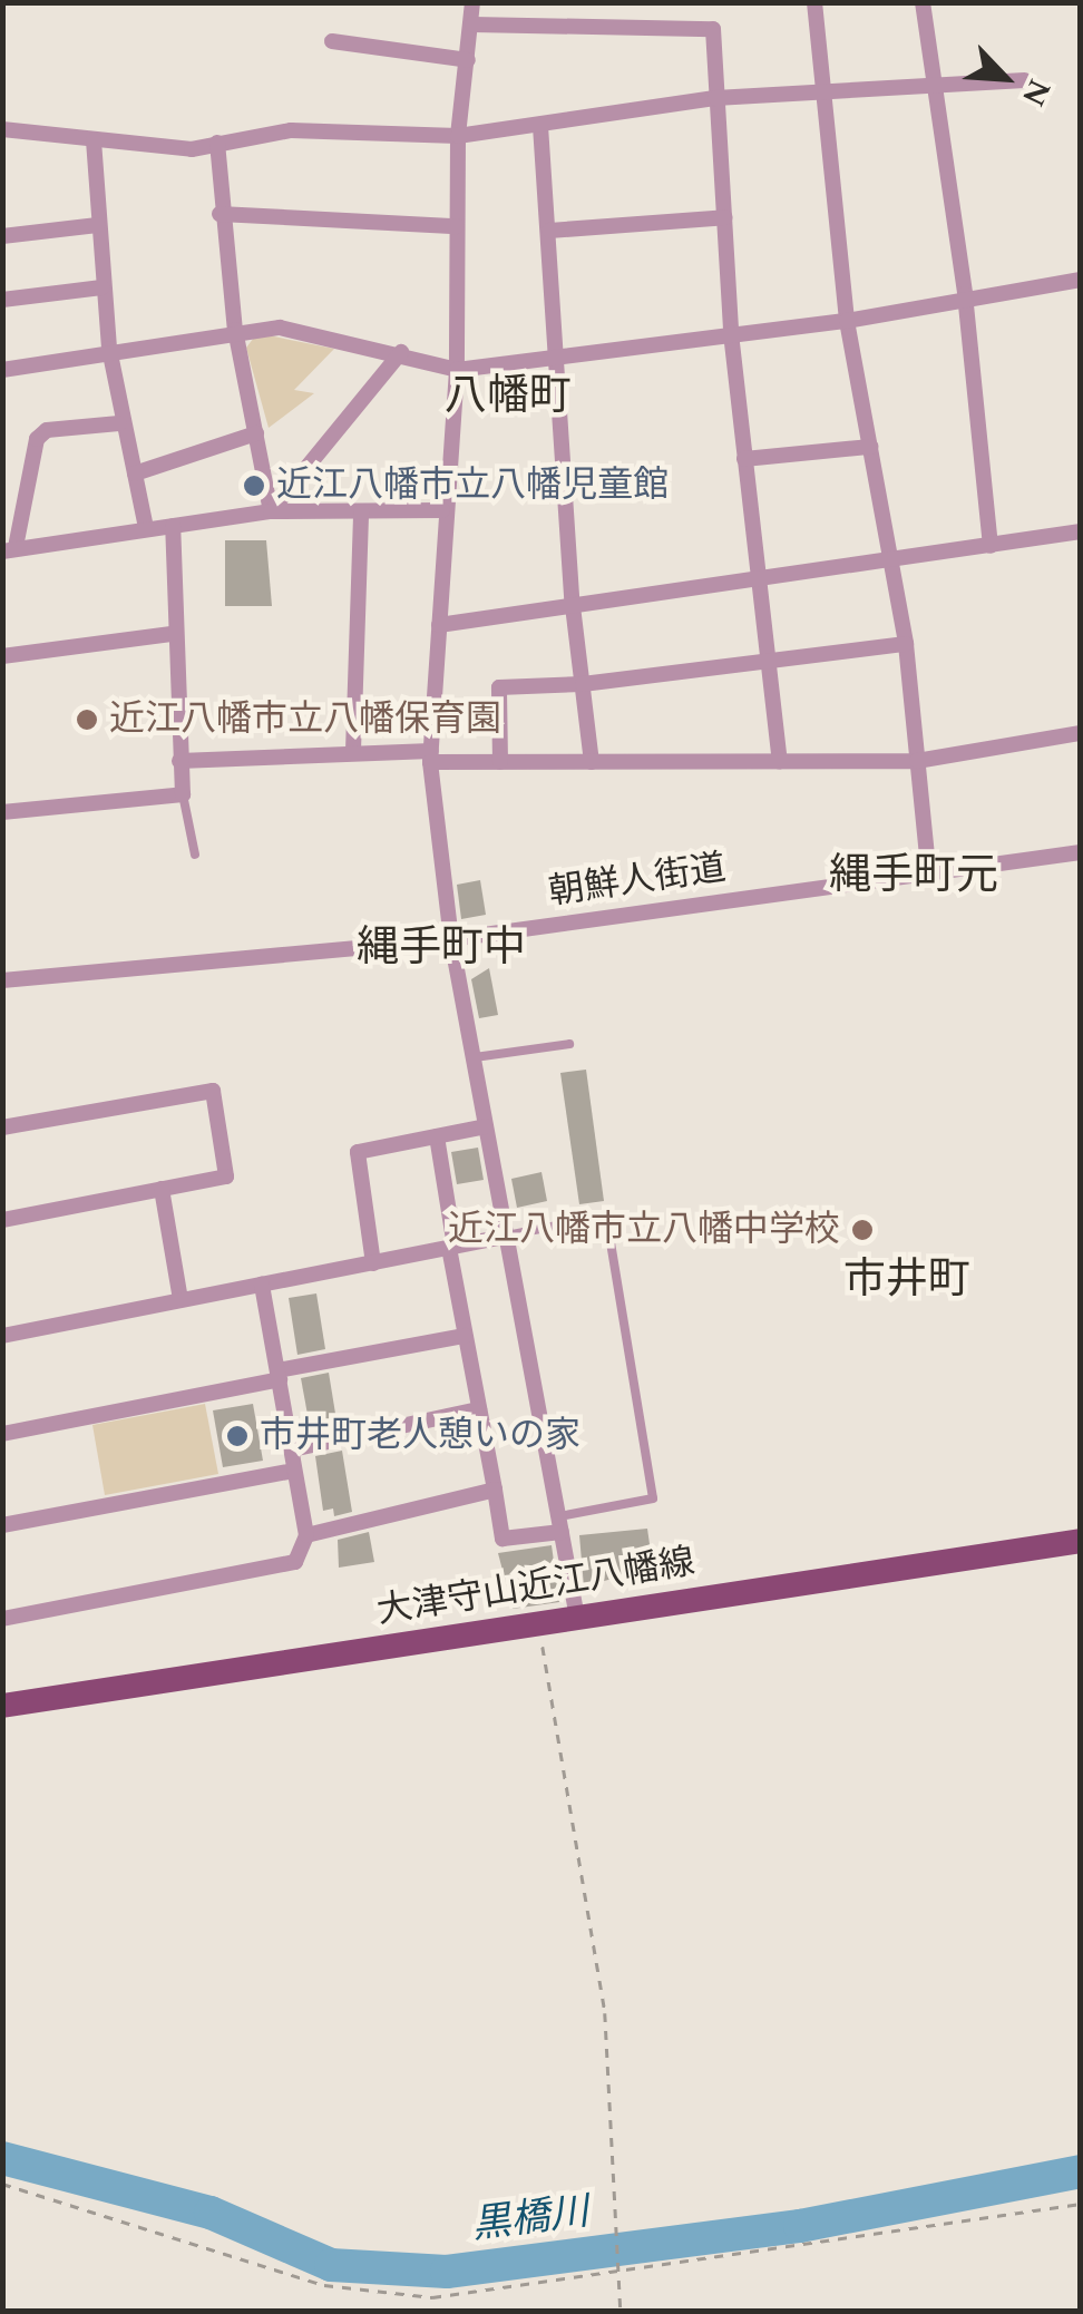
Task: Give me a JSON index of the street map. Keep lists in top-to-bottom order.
{
  "streets": {
    "main road": ["大津守山近江八幡線"],
    "street": ["朝鮮人街道"]
  },
  "districts": [
    "八幡町",
    "縄手町元",
    "縄手町中",
    "市井町"
  ],
  "water": ["黒橋川"],
  "places": [
    "近江八幡市立八幡児童館",
    "近江八幡市立八幡保育園",
    "近江八幡市立八幡中学校",
    "市井町老人憩いの家"
  ],
  "north": "bottom right"
}
